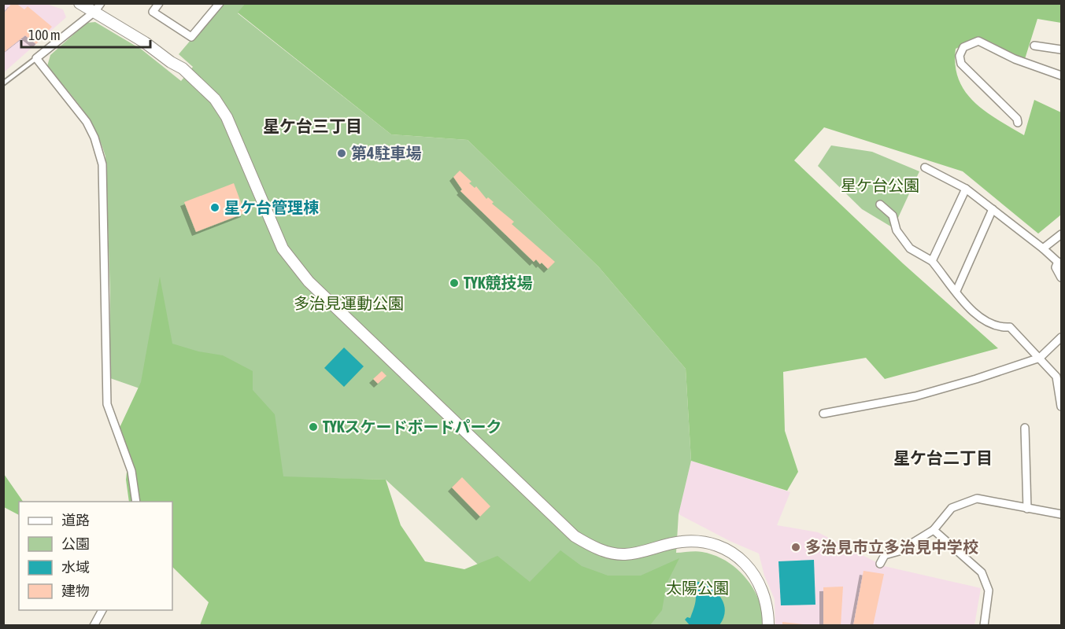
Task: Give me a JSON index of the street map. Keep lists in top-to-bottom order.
{
  "districts": ["星ケ台三丁目", "星ケ台二丁目"],
  "parks": ["星ケ台公園", "多治見運動公園", "太陽公園"],
  "places": [
    "第4駐車場",
    "星ケ台管理棟",
    "TYK競技場",
    "TYKスケードボードパーク",
    "多治見市立多治見中学校"
  ],
  "legend": [
    "道路",
    "公園",
    "水域",
    "建物"
  ],
  "scale_bar": "100 m"
}
